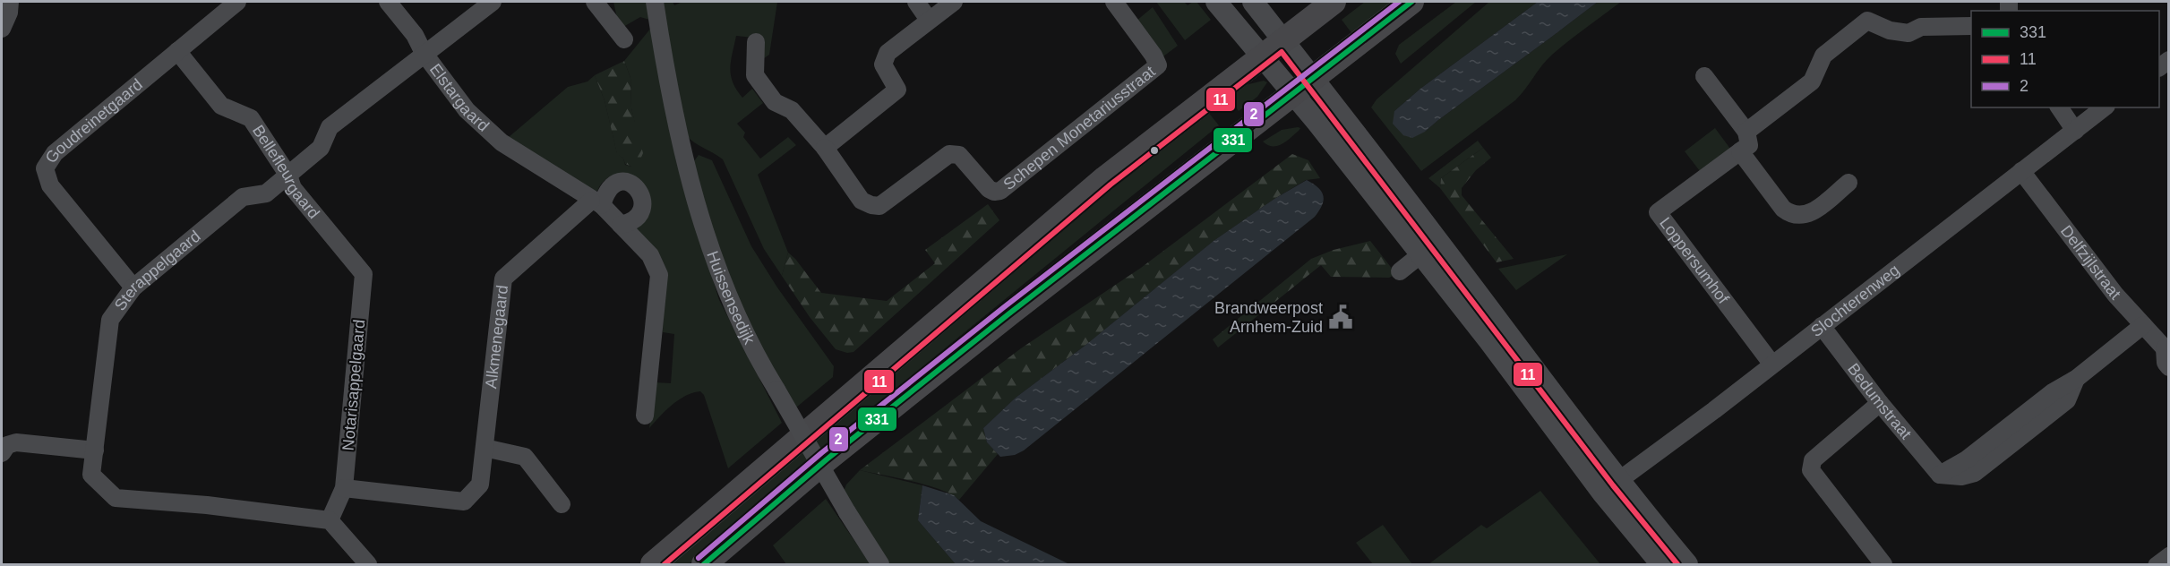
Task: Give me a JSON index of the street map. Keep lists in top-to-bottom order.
{
  "streets": {
    "street": [
      "Elstargaard",
      "Goudreinetgaard",
      "Schepen Monetariusstraat",
      "Bellefleurgaard",
      "Loppersumhof",
      "Delfzijlstraat",
      "Sterappelgaard",
      "Huissensedijk",
      "Slochterenweg",
      "Alkmenegaard",
      "Notarisappelgaard",
      "Bedumstraat"
    ]
  },
  "crossings": [
    ["Elstargaard", "Sterappelgaard"],
    ["Elstargaard", "Alkmenegaard"],
    ["Goudreinetgaard", "Bellefleurgaard"],
    ["Goudreinetgaard", "Sterappelgaard"],
    ["Bellefleurgaard", "Sterappelgaard"],
    ["Bellefleurgaard", "Notarisappelgaard"],
    ["Loppersumhof", "Slochterenweg"],
    ["Delfzijlstraat", "Slochterenweg"],
    ["Delfzijlstraat", "Bedumstraat"],
    ["Sterappelgaard", "Notarisappelgaard"],
    ["Slochterenweg", "Bedumstraat"],
    ["Alkmenegaard", "Notarisappelgaard"]
  ],
  "places": {
    "public building": ["Brandweerpost Arnhem-Zuid"]
  },
  "lines": ["transit line 331", "transit line 2", "transit line 11"],
  "legend": ["331", "11", "2"]
}
